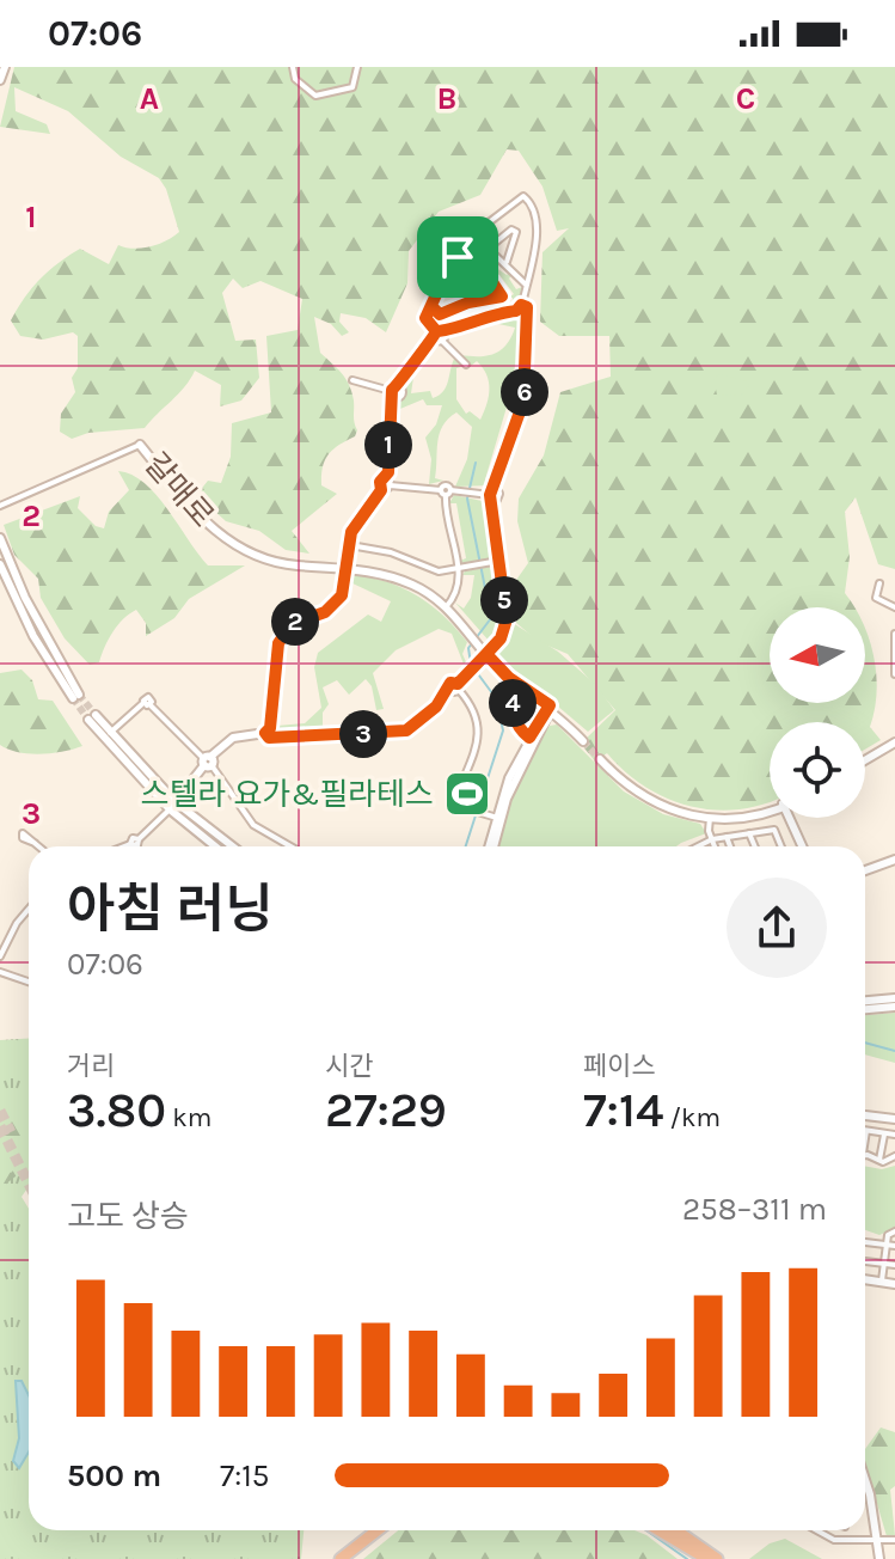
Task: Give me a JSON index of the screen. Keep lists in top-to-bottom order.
{
  "streets": {
    "street": ["갈매로"]
  },
  "places": {
    "sports": ["스텔라 요가&필라테스"]
  },
  "north": "left",
  "page": {
    "status": "07:06",
    "pins": [
      "6",
      "1",
      "5",
      "2",
      "4",
      "3"
    ],
    "heading": ["아침 러닝", "07:06"],
    "stats": [
      ["거리", "3.80 km"],
      ["시간", "27:29"],
      ["페이스", "7:14 /km"]
    ],
    "chart": ["고도 상승", "258–311 m"],
    "list": [
      {
        "name": "500 m",
        "note": "7:15"
      }
    ]
  },
  "grid": {
    "columns": ["A", "B", "C"],
    "rows": ["1", "2", "3"]
  }
}
